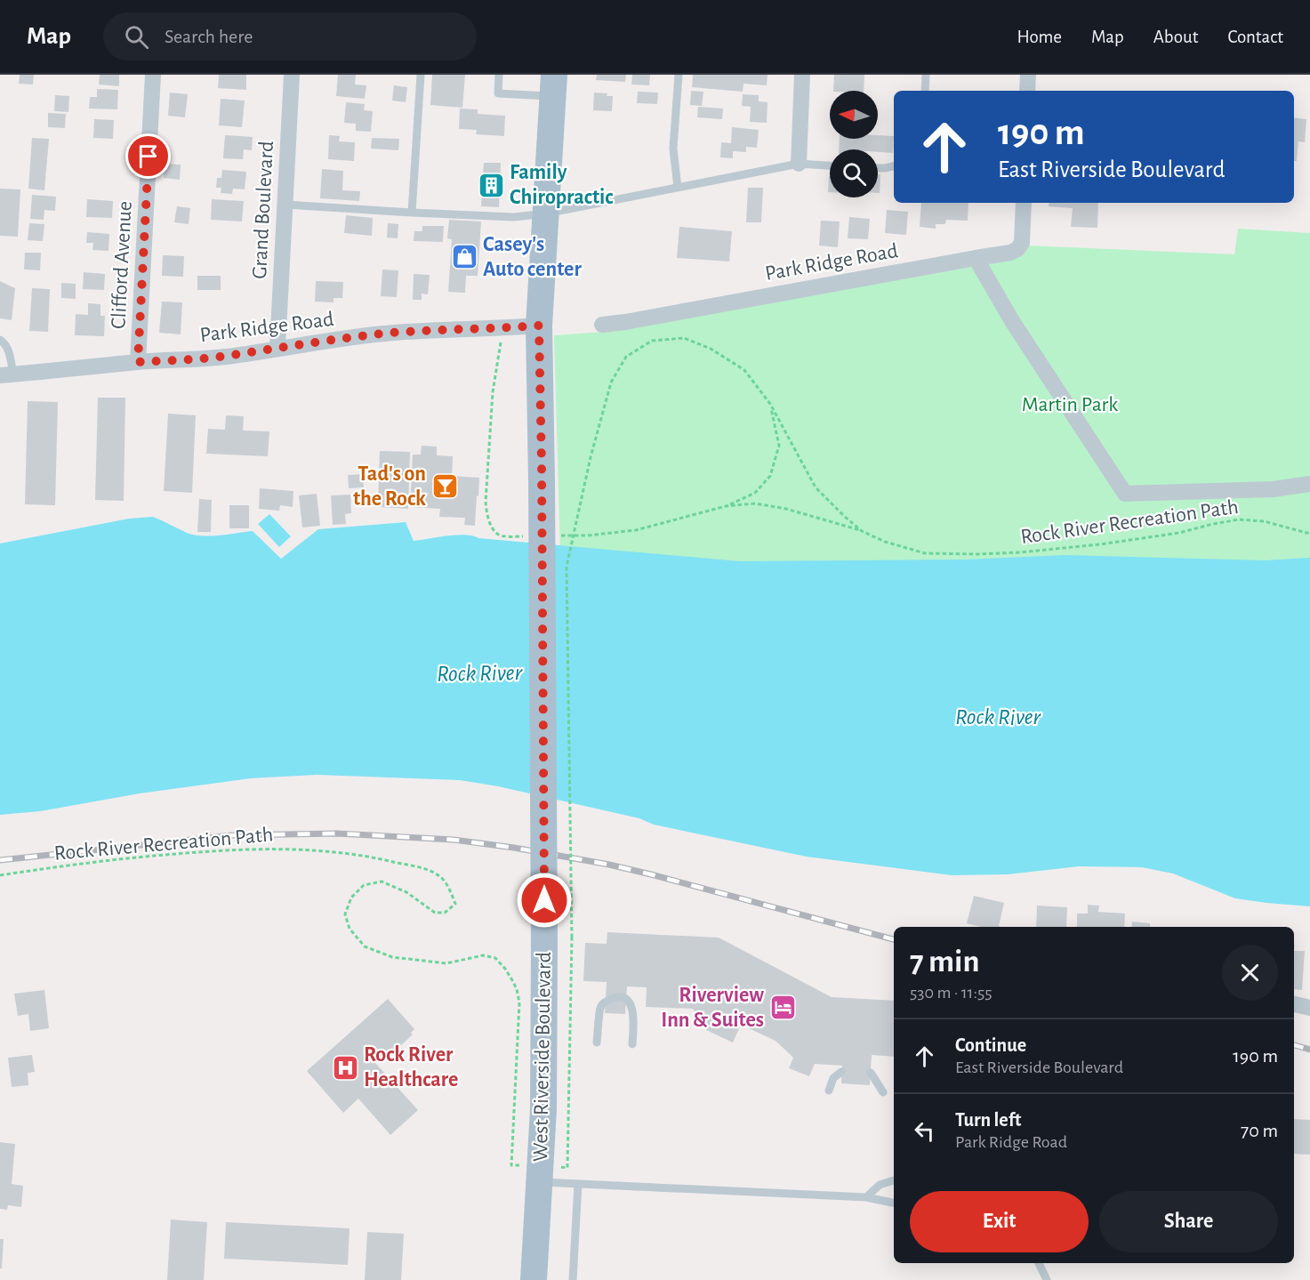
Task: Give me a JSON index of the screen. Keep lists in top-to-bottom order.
{
  "streets": {
    "main road": ["West Riverside Boulevard"],
    "street": ["Grand Boulevard", "Park Ridge Road", "Clifford Avenue"],
    "path": ["Rock River Recreation Path"]
  },
  "crossings": [
    ["Grand Boulevard", "Park Ridge Road"],
    ["Park Ridge Road", "Clifford Avenue"],
    ["Park Ridge Road", "West Riverside Boulevard"],
    ["Rock River Recreation Path", "West Riverside Boulevard"]
  ],
  "water": ["Rock River"],
  "parks": ["Martin Park"],
  "places": {
    "building": ["Family Chiropractic"],
    "shop": ["Casey's Auto center"],
    "bar": ["Tad's on the Rock"],
    "hotel": ["Riverview Inn & Suites"],
    "hospital": ["Rock River Healthcare"]
  },
  "north": "left",
  "page": {
    "header": "Map",
    "search": "Search here",
    "nav": [
      "Home",
      "Map",
      "About",
      "Contact"
    ],
    "turn": ["190 m", "East Riverside Boulevard"],
    "heading": ["7 min", "530 m · 11:55"],
    "list": [
      {
        "name": "Continue",
        "note": "East Riverside Boulevard",
        "value": "190 m"
      },
      {
        "name": "Turn left",
        "note": "Park Ridge Road",
        "value": "70 m"
      }
    ],
    "buttons": ["Exit", "Share"]
  }
}
